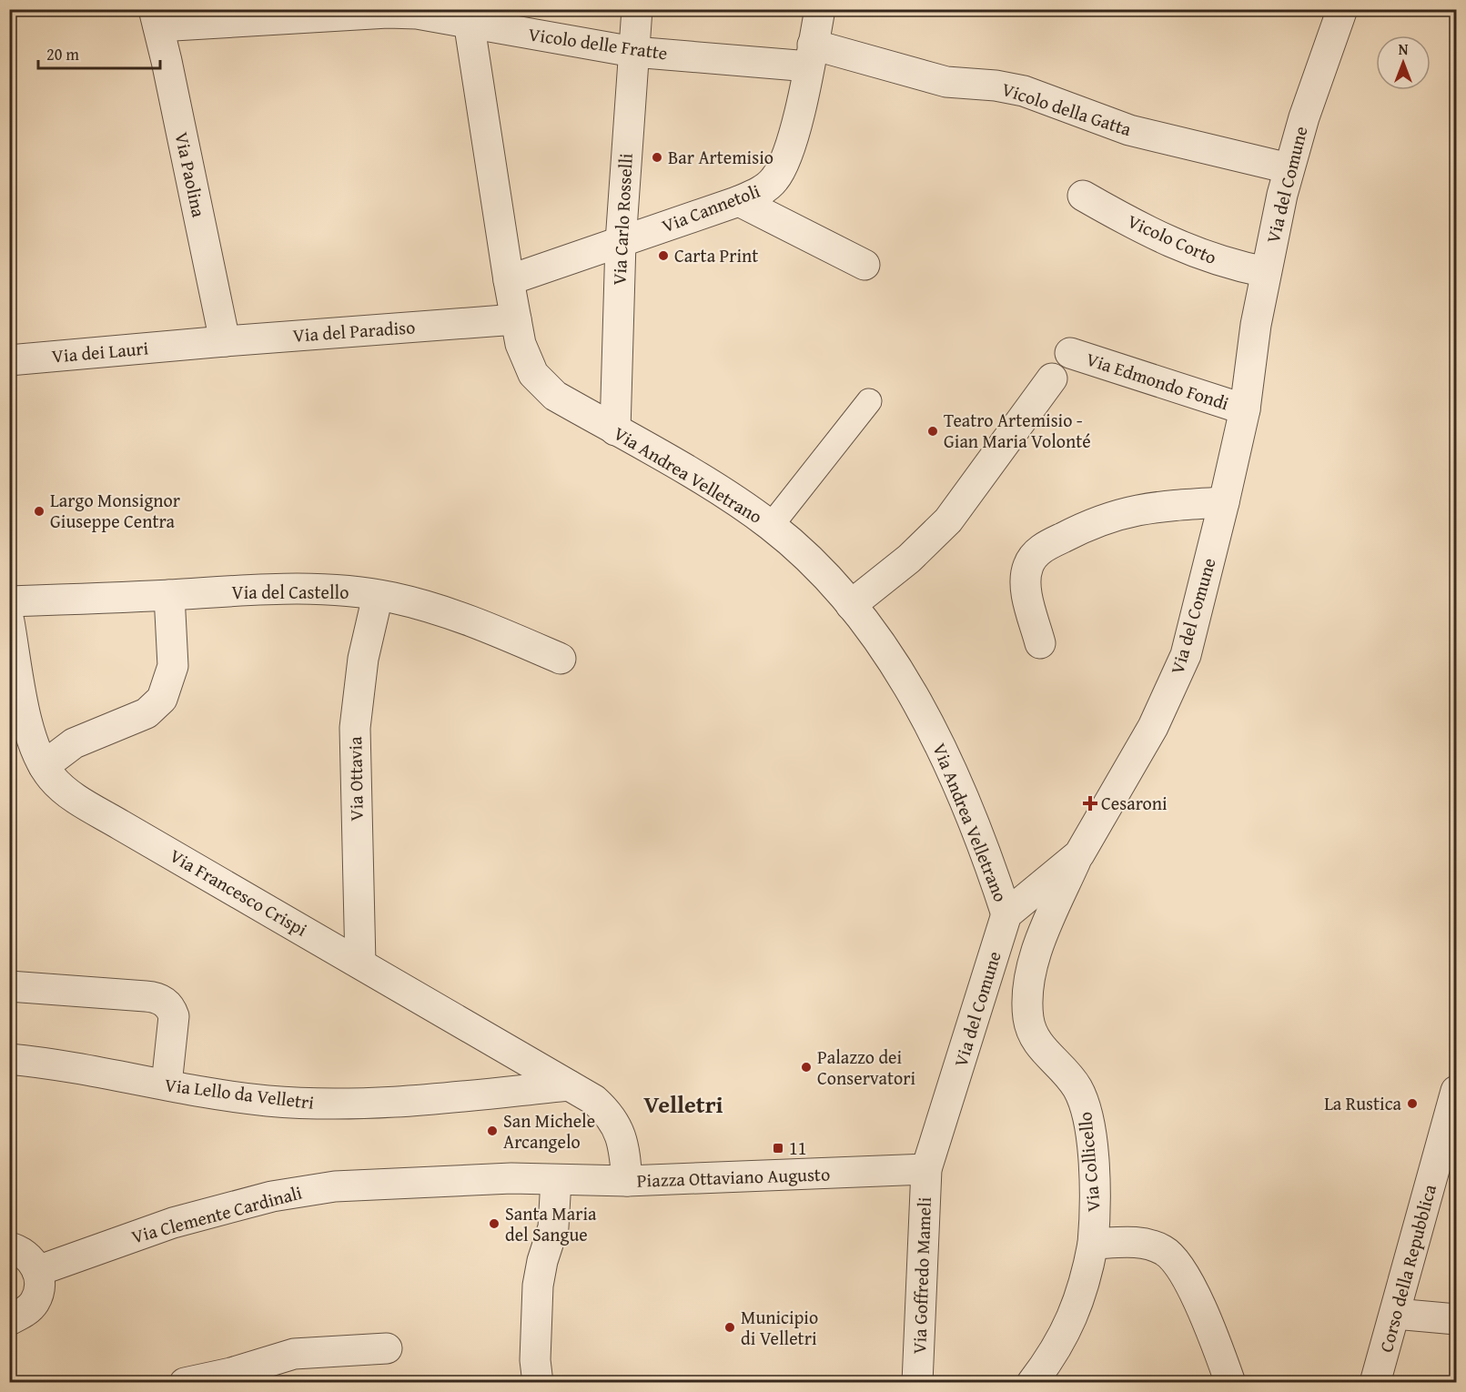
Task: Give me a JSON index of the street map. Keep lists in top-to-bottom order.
{
  "streets": {
    "street": [
      "Vicolo delle Fratte",
      "Vicolo della Gatta",
      "Via Paolina",
      "Via del Comune",
      "Via Cannetoli",
      "Via Carlo Rosselli",
      "Vicolo Corto",
      "Via del Paradiso",
      "Via dei Lauri",
      "Via Edmondo Fondi",
      "Via Andrea Velletrano",
      "Via del Castello",
      "Via Ottavia",
      "Via Francesco Crispi",
      "Via Lello da Velletri",
      "Via Collicello",
      "Piazza Ottaviano Augusto",
      "Via Clemente Cardinali",
      "Corso della Repubblica",
      "Via Goffredo Mameli"
    ]
  },
  "crossings": [
    ["Vicolo delle Fratte", "Vicolo della Gatta"],
    ["Vicolo delle Fratte", "Via Paolina"],
    ["Vicolo delle Fratte", "Via Cannetoli"],
    ["Vicolo delle Fratte", "Via Carlo Rosselli"],
    ["Vicolo delle Fratte", "Via Andrea Velletrano"],
    ["Vicolo della Gatta", "Via del Comune"],
    ["Vicolo della Gatta", "Via Cannetoli"],
    ["Via Paolina", "Via del Paradiso"],
    ["Via del Comune", "Vicolo Corto"],
    ["Via del Comune", "Via Edmondo Fondi"],
    ["Via del Comune", "Via Andrea Velletrano"],
    ["Via del Comune", "Via Collicello"],
    ["Via del Comune", "Piazza Ottaviano Augusto"],
    ["Via del Comune", "Via Goffredo Mameli"],
    ["Via Cannetoli", "Via Carlo Rosselli"],
    ["Via Cannetoli", "Via Andrea Velletrano"],
    ["Via Carlo Rosselli", "Via Andrea Velletrano"],
    ["Via del Paradiso", "Via dei Lauri"],
    ["Via del Paradiso", "Via Andrea Velletrano"],
    ["Via del Castello", "Via Ottavia"],
    ["Via Ottavia", "Via Francesco Crispi"],
    ["Via Francesco Crispi", "Via Lello da Velletri"],
    ["Via Francesco Crispi", "Piazza Ottaviano Augusto"],
    ["Via Lello da Velletri", "Piazza Ottaviano Augusto"],
    ["Piazza Ottaviano Augusto", "Via Clemente Cardinali"],
    ["Piazza Ottaviano Augusto", "Via Goffredo Mameli"]
  ],
  "districts": ["Velletri"],
  "places": {
    "other": [
      "Bar Artemisio",
      "Carta Print",
      "Teatro Artemisio - Gian Maria Volonté",
      "Largo Monsignor Giuseppe Centra",
      "Palazzo dei Conservatori",
      "La Rustica",
      "San Michele Arcangelo",
      "Santa Maria del Sangue",
      "Municipio di Velletri"
    ],
    "health": ["Cesaroni"],
    "transit": ["11"]
  },
  "scale_bar": "20 m",
  "north": "top"
}
